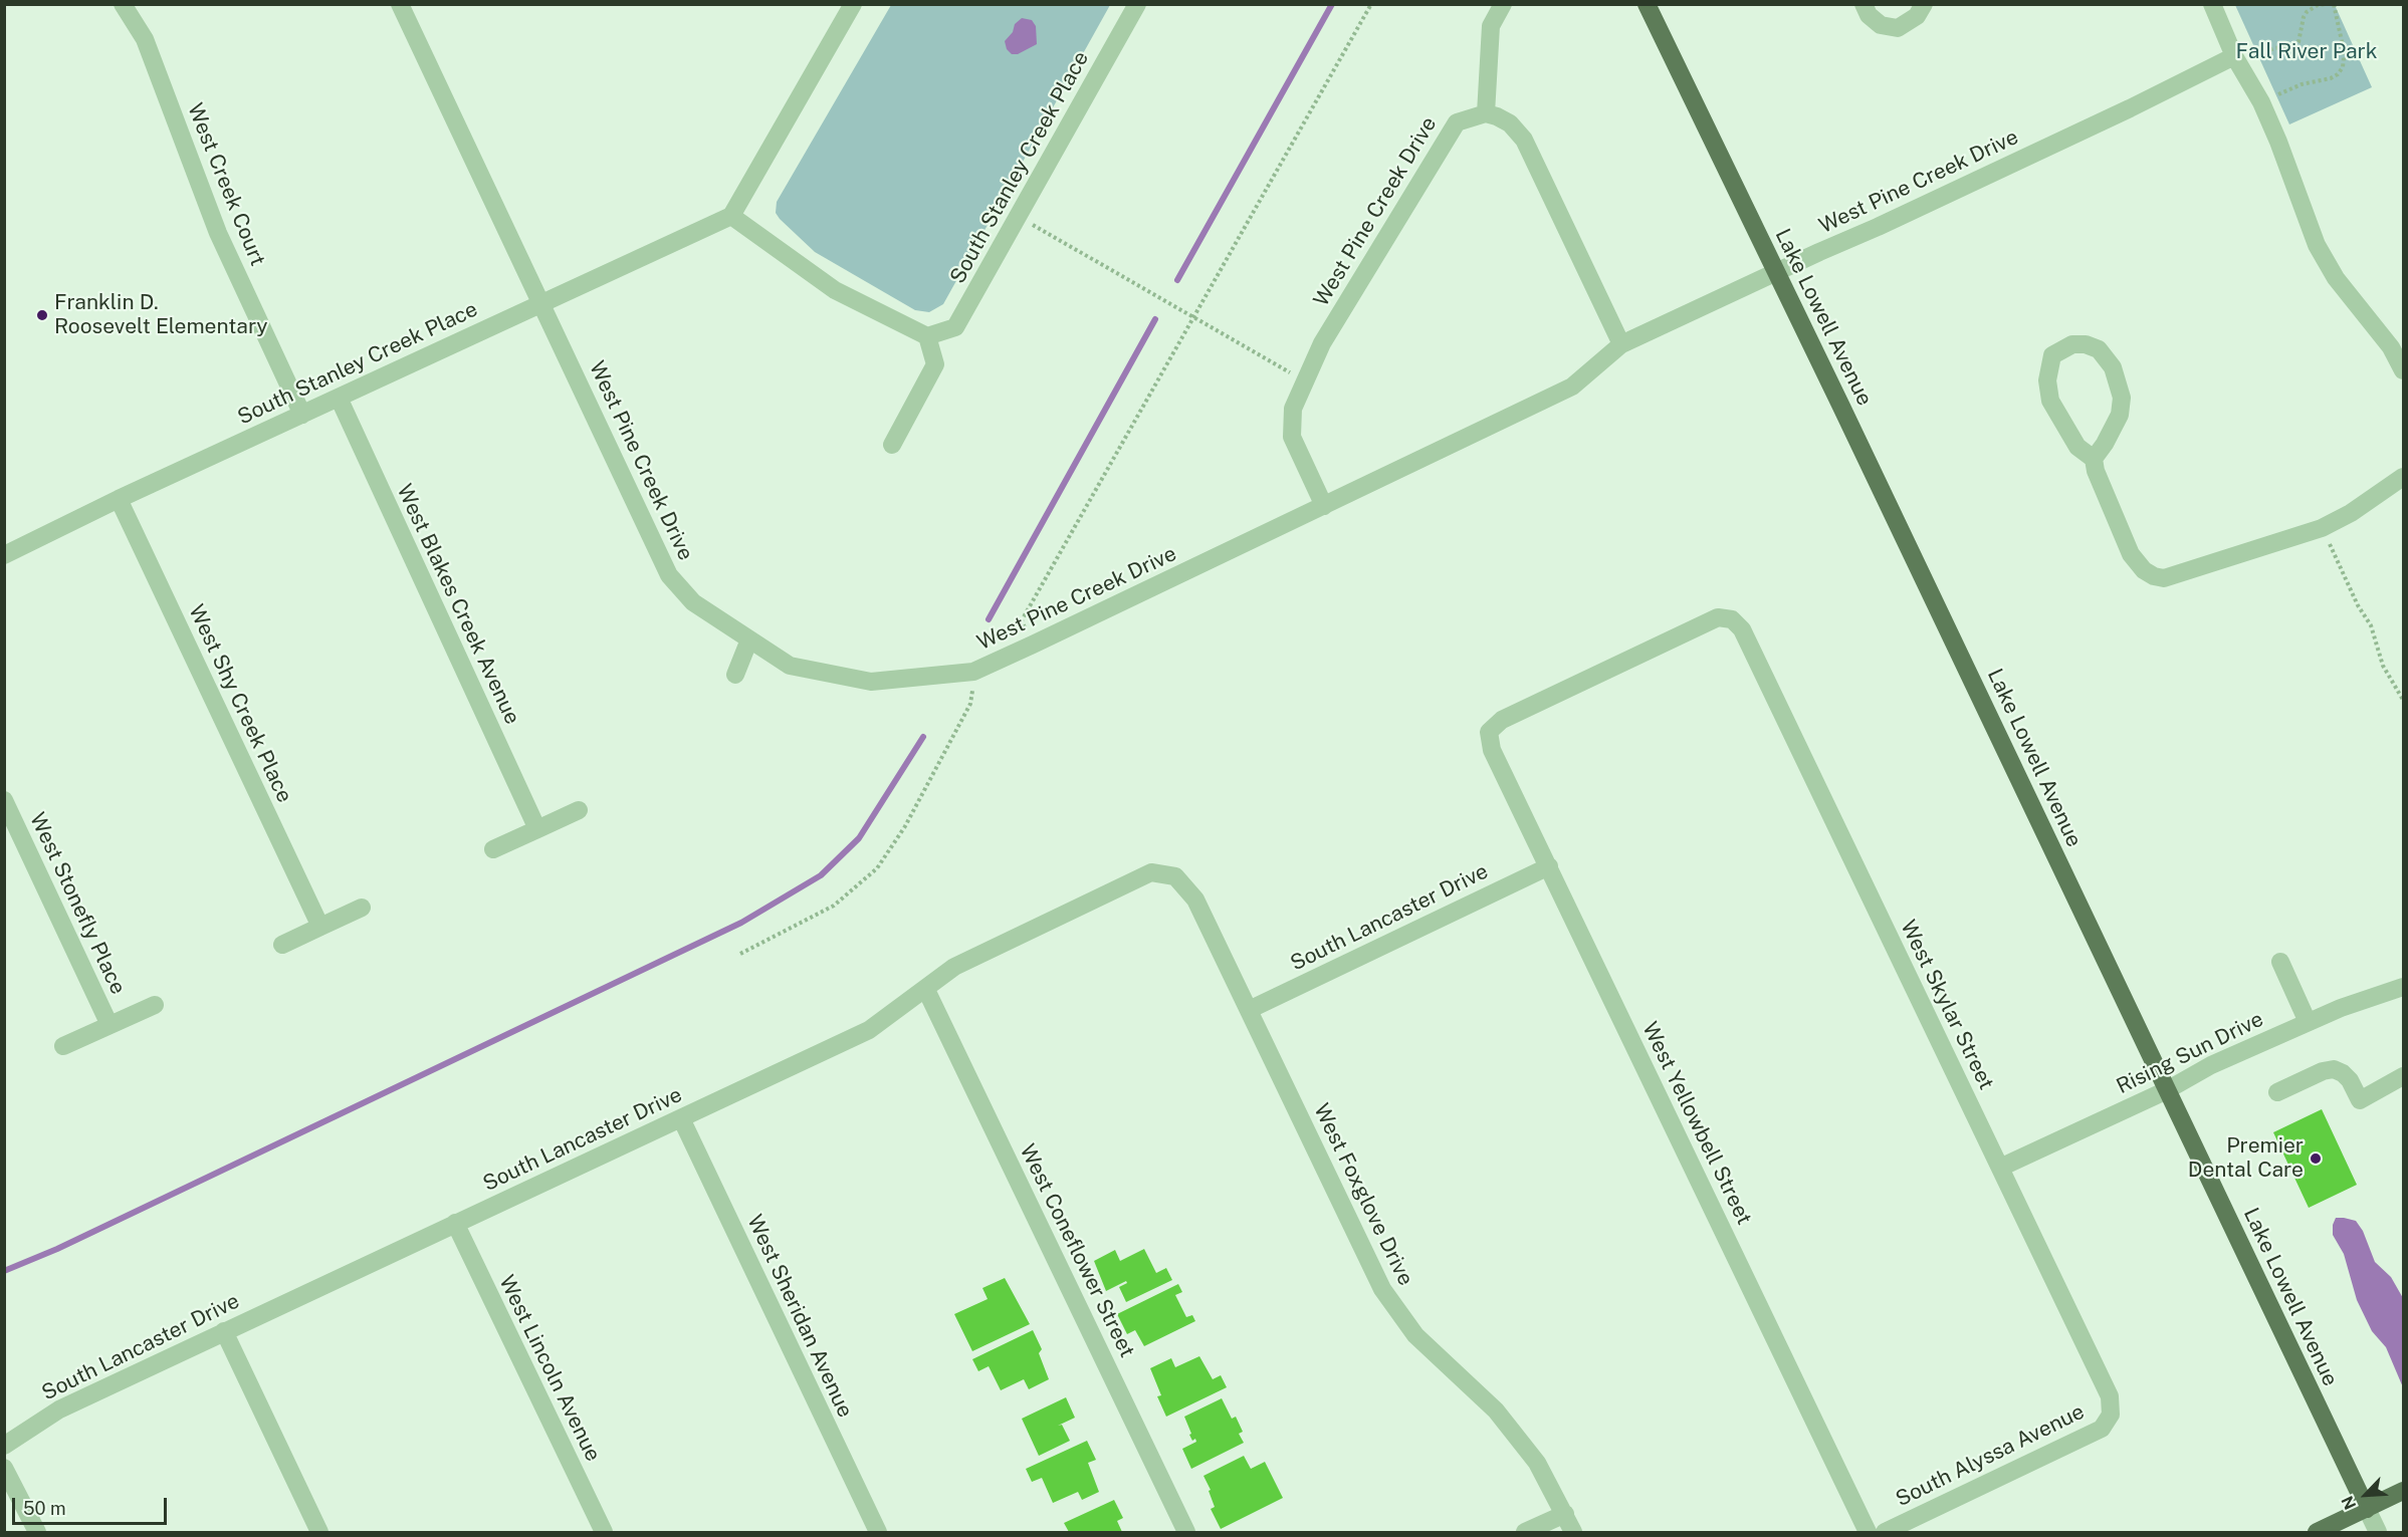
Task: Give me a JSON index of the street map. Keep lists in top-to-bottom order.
{
  "streets": {
    "main road": ["Lake Lowell Avenue"],
    "street": [
      "South Stanley Creek Place",
      "West Pine Creek Drive",
      "West Creek Court",
      "West Blakes Creek Avenue",
      "West Shy Creek Place",
      "West Stonefly Place",
      "South Lancaster Drive",
      "West Skylar Street",
      "Rising Sun Drive",
      "West Yellowbell Street",
      "West Foxglove Drive",
      "West Coneflower Street",
      "West Sheridan Avenue",
      "West Lincoln Avenue",
      "South Alyssa Avenue"
    ]
  },
  "crossings": [
    ["South Stanley Creek Place", "West Pine Creek Drive"],
    ["South Stanley Creek Place", "West Creek Court"],
    ["South Stanley Creek Place", "West Blakes Creek Avenue"],
    ["South Stanley Creek Place", "West Shy Creek Place"],
    ["West Pine Creek Drive", "Lake Lowell Avenue"],
    ["Lake Lowell Avenue", "Rising Sun Drive"],
    ["South Lancaster Drive", "West Yellowbell Street"],
    ["South Lancaster Drive", "West Foxglove Drive"],
    ["South Lancaster Drive", "West Coneflower Street"],
    ["South Lancaster Drive", "West Sheridan Avenue"],
    ["South Lancaster Drive", "West Lincoln Avenue"],
    ["West Skylar Street", "Rising Sun Drive"],
    ["West Skylar Street", "West Yellowbell Street"],
    ["West Skylar Street", "South Alyssa Avenue"]
  ],
  "parks": ["Fall River Park"],
  "places": ["Franklin D. Roosevelt Elementary", "Premier Dental Care"],
  "scale_bar": "50 m",
  "north": "bottom left"
}
